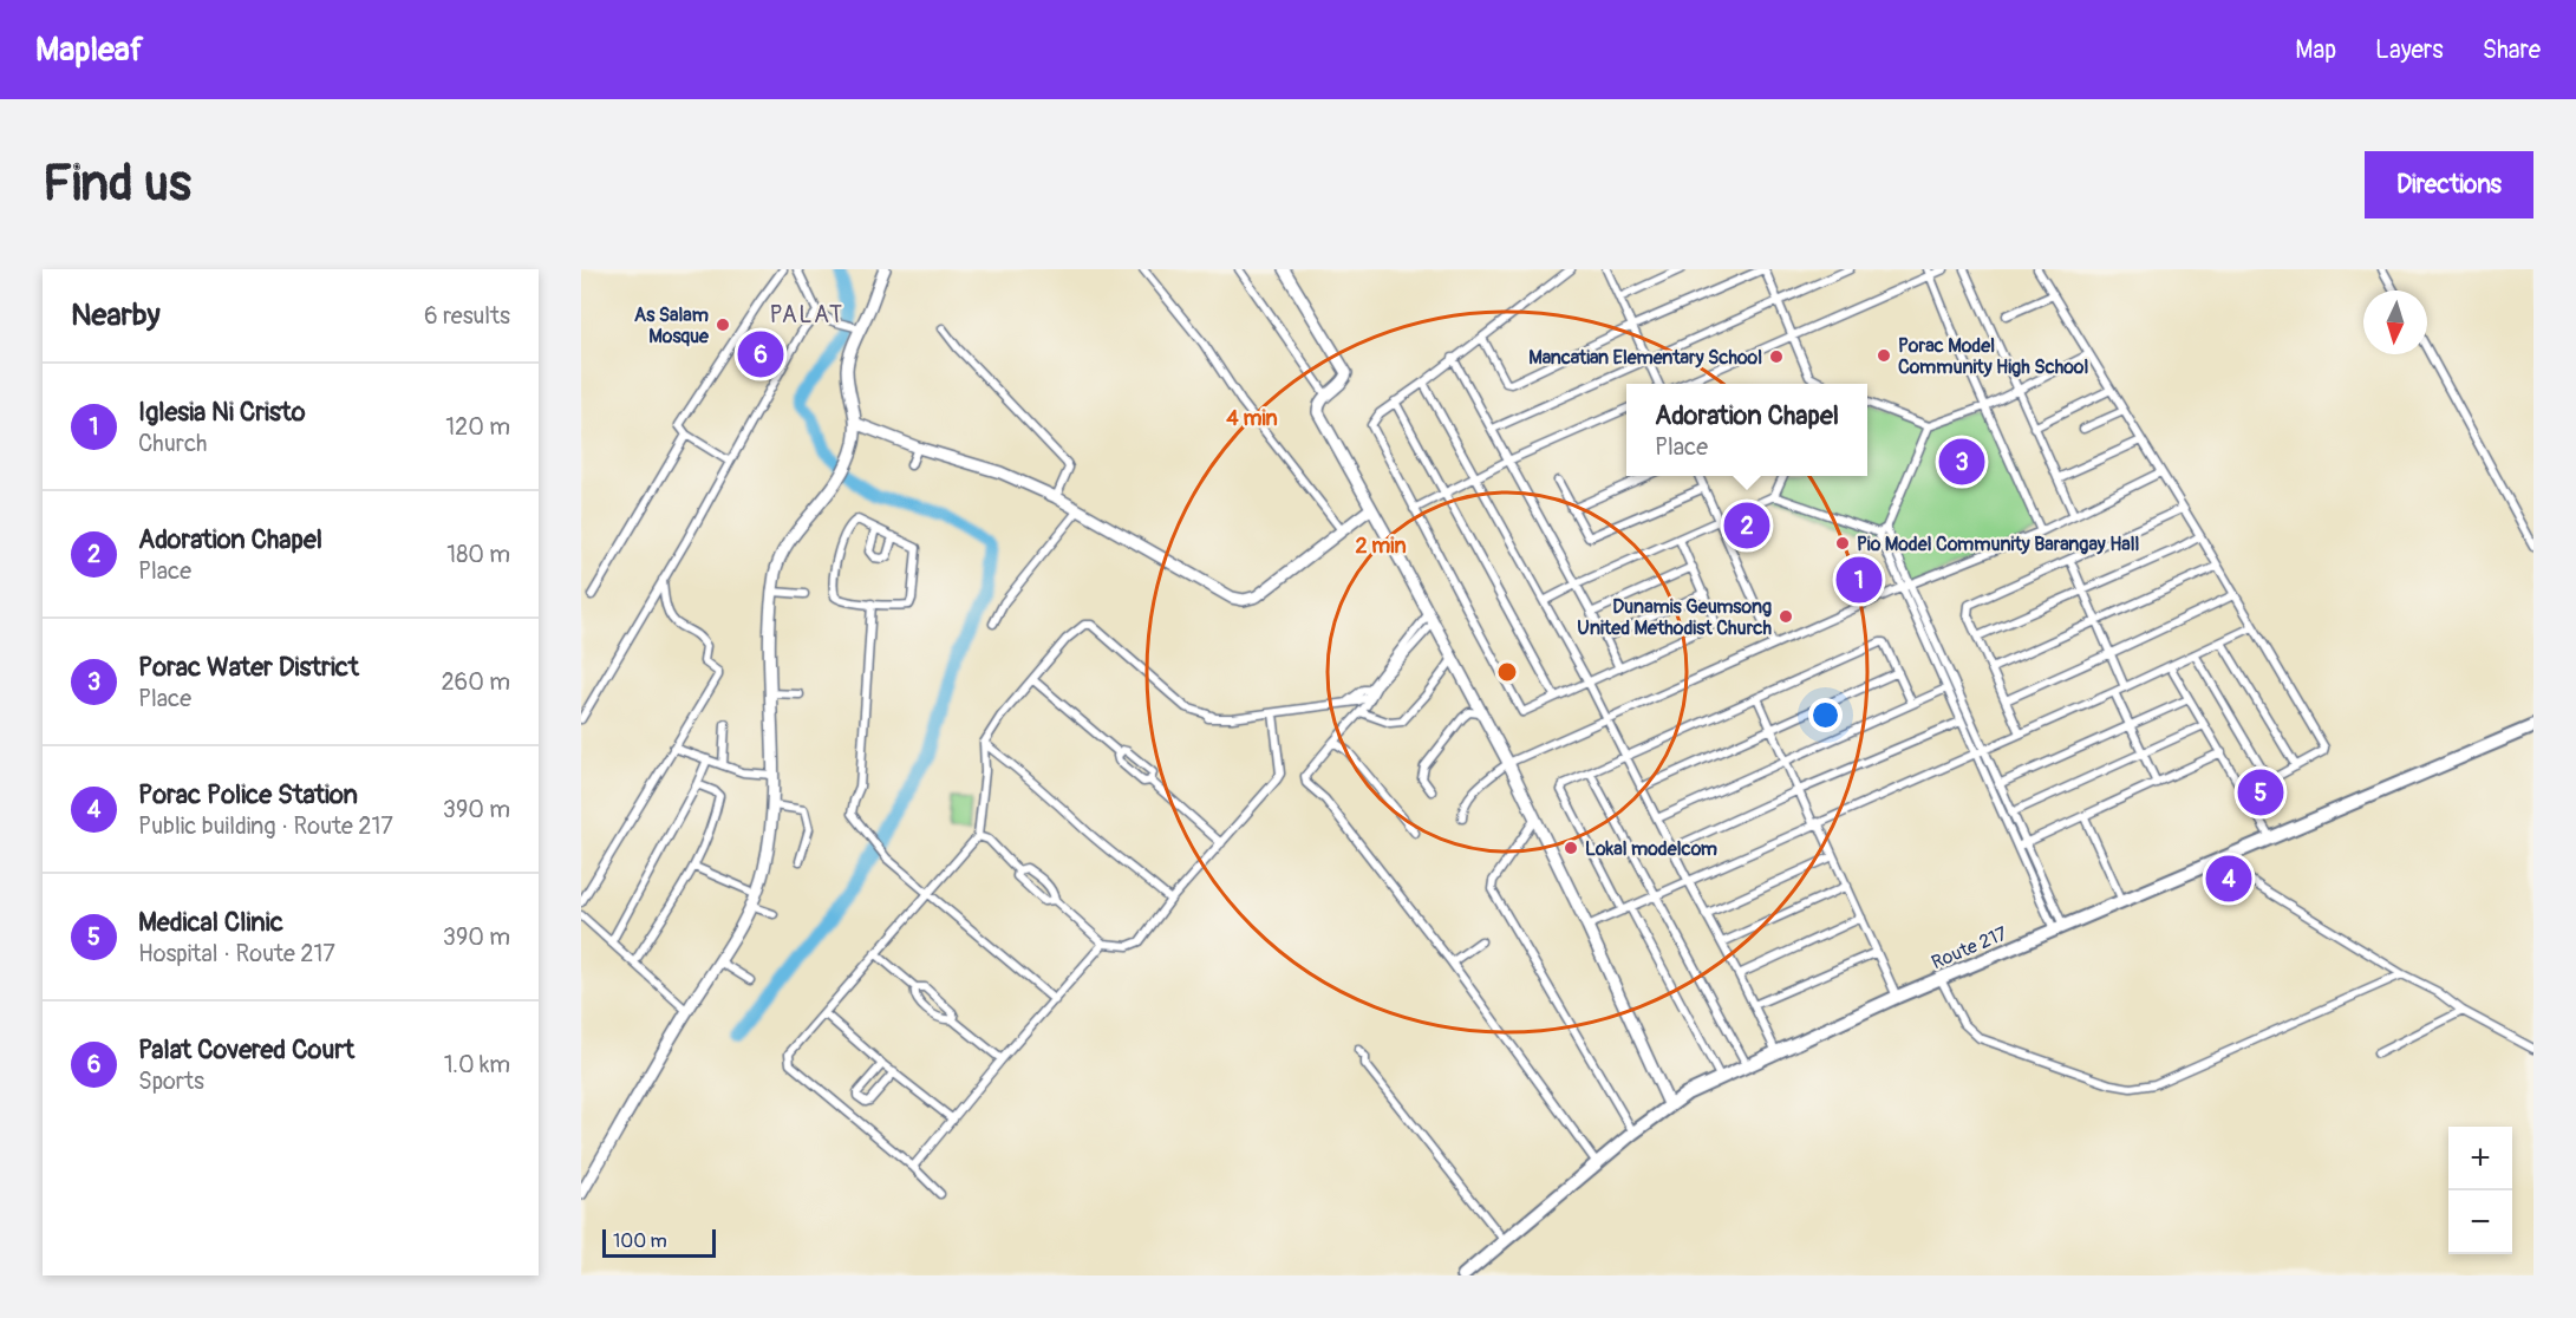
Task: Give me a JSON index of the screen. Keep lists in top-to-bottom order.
{
  "streets": {
    "main road": ["Route 217"]
  },
  "districts": ["PALAT"],
  "places": [
    "As Salam Mosque",
    "Porac Model Community High School",
    "Mancatian Elementary School",
    "Pio Model Community Barangay Hall",
    "Dunamis Geumsong United Methodist Church",
    "Lokal modelcom"
  ],
  "scale_bar": "100 m",
  "north": "bottom",
  "page": {
    "header": "Mapleaf",
    "nav": ["Map", "Layers", "Share"],
    "buttons": "Directions",
    "title": "Find us",
    "heading": ["Nearby", "6 results"],
    "pins": [
      "6",
      "3",
      "2",
      "1",
      "5",
      "4"
    ],
    "list": [
      {
        "mark": "1",
        "name": "Iglesia Ni Cristo",
        "note": "Church",
        "value": "120 m"
      },
      {
        "mark": "2",
        "name": "Adoration Chapel",
        "note": "Place",
        "value": "180 m"
      },
      {
        "mark": "3",
        "name": "Porac Water District",
        "note": "Place",
        "value": "260 m"
      },
      {
        "mark": "4",
        "name": "Porac Police Station",
        "note": "Public building · Route 217",
        "value": "390 m"
      },
      {
        "mark": "5",
        "name": "Medical Clinic",
        "note": "Hospital · Route 217",
        "value": "390 m"
      },
      {
        "mark": "6",
        "name": "Palat Covered Court",
        "note": "Sports",
        "value": "1.0 km"
      }
    ],
    "popup": ["Adoration Chapel", "Place"],
    "map_buttons": ["+", "−"],
    "scale": "100 m"
  },
  "rings": ["4 min", "2 min"]
}
